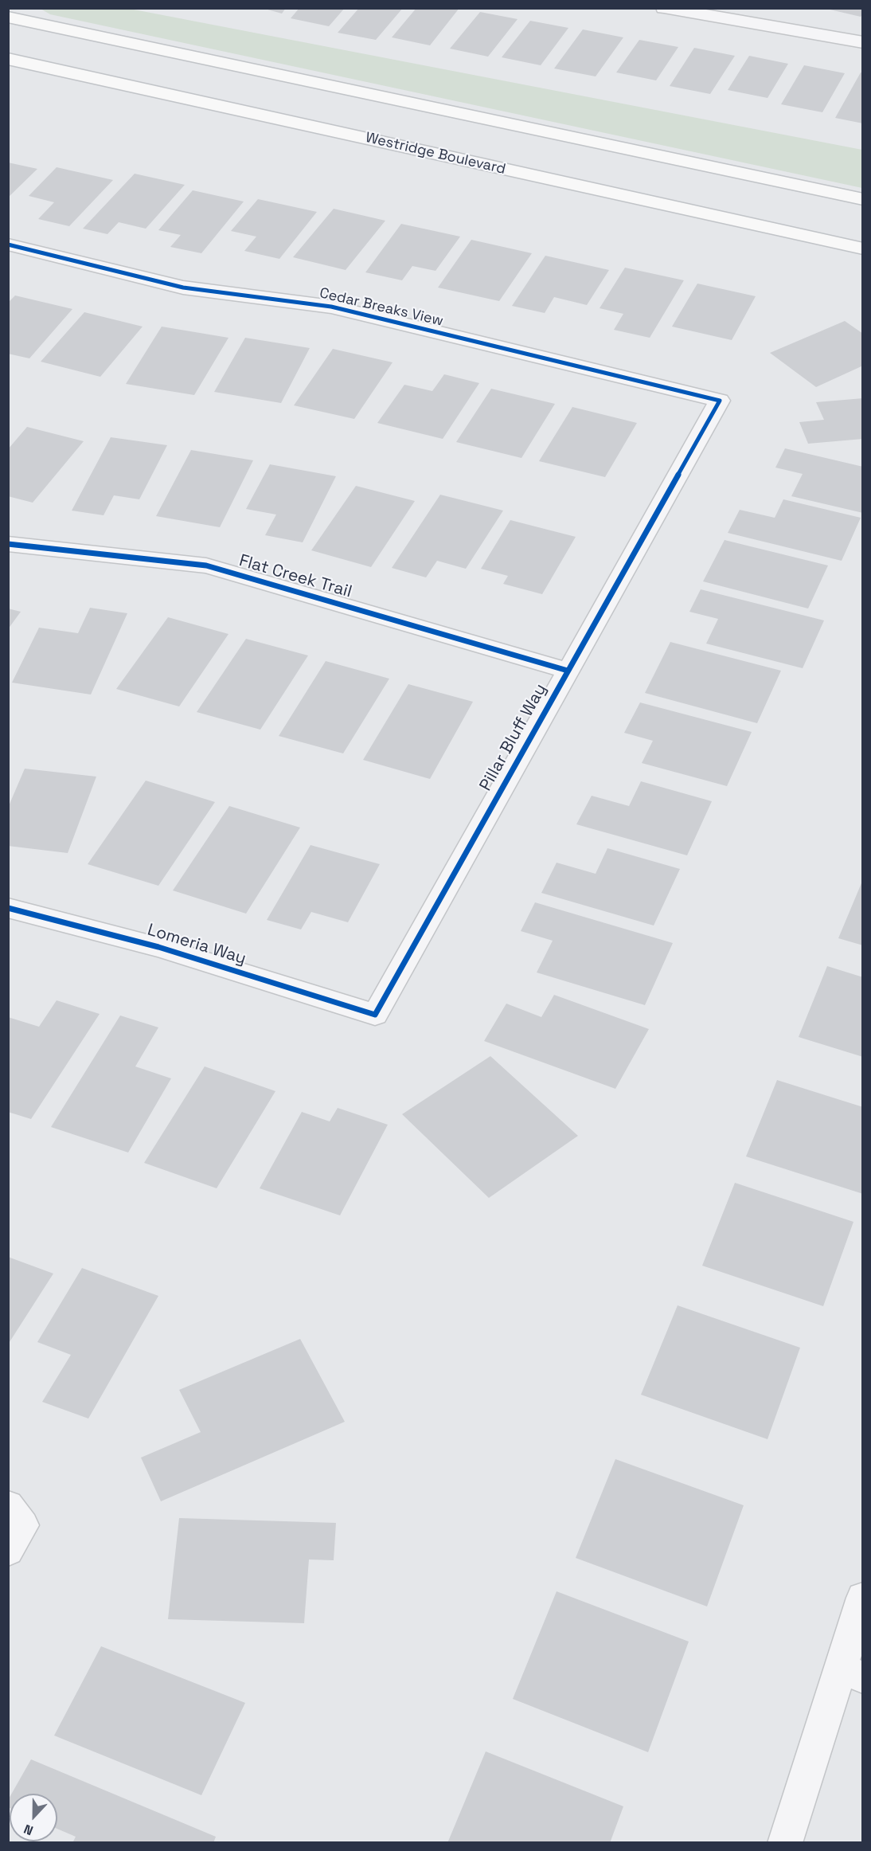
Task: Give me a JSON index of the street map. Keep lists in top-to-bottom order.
{
  "streets": {
    "main road": ["Westridge Boulevard"],
    "street": [
      "Cedar Breaks View",
      "Flat Creek Trail",
      "Pillar Bluff Way",
      "Lomeria Way"
    ]
  },
  "crossings": [
    ["Cedar Breaks View", "Pillar Bluff Way"],
    ["Flat Creek Trail", "Pillar Bluff Way"],
    ["Pillar Bluff Way", "Lomeria Way"]
  ],
  "north": "bottom"
}
